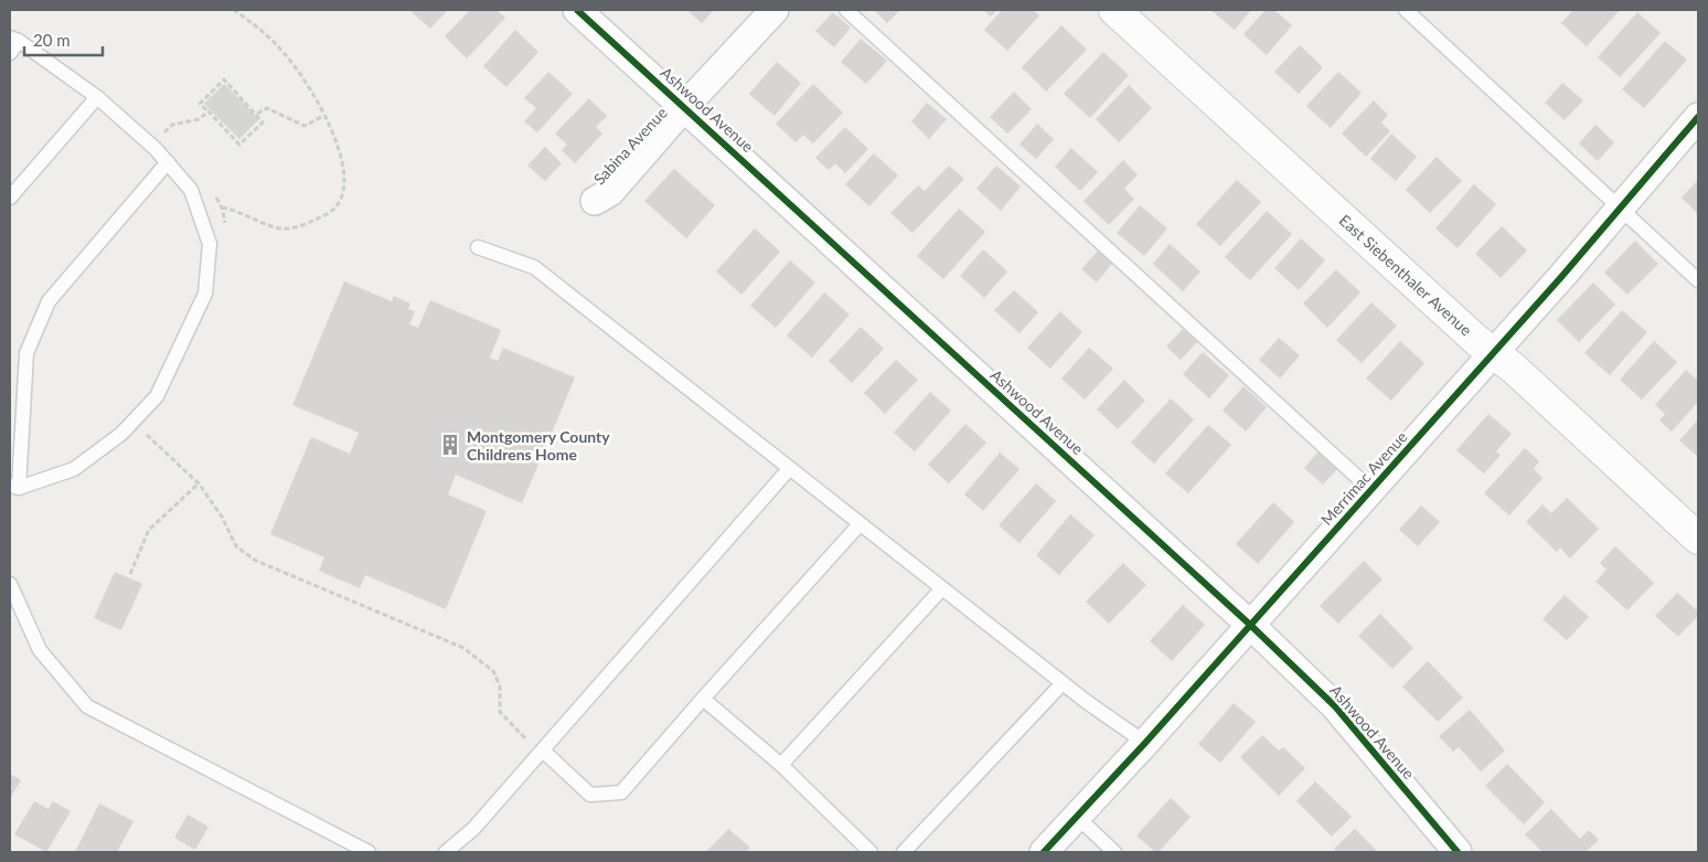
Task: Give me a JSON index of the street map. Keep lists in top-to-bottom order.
{
  "streets": {
    "main road": ["East Siebenthaler Avenue"],
    "street": ["Ashwood Avenue", "Sabina Avenue", "Merrimac Avenue"]
  },
  "crossings": [
    ["Ashwood Avenue", "Sabina Avenue"],
    ["Ashwood Avenue", "Merrimac Avenue"],
    ["East Siebenthaler Avenue", "Merrimac Avenue"]
  ],
  "places": {
    "building": ["Montgomery County Childrens Home"]
  },
  "scale_bar": "20 m"
}
